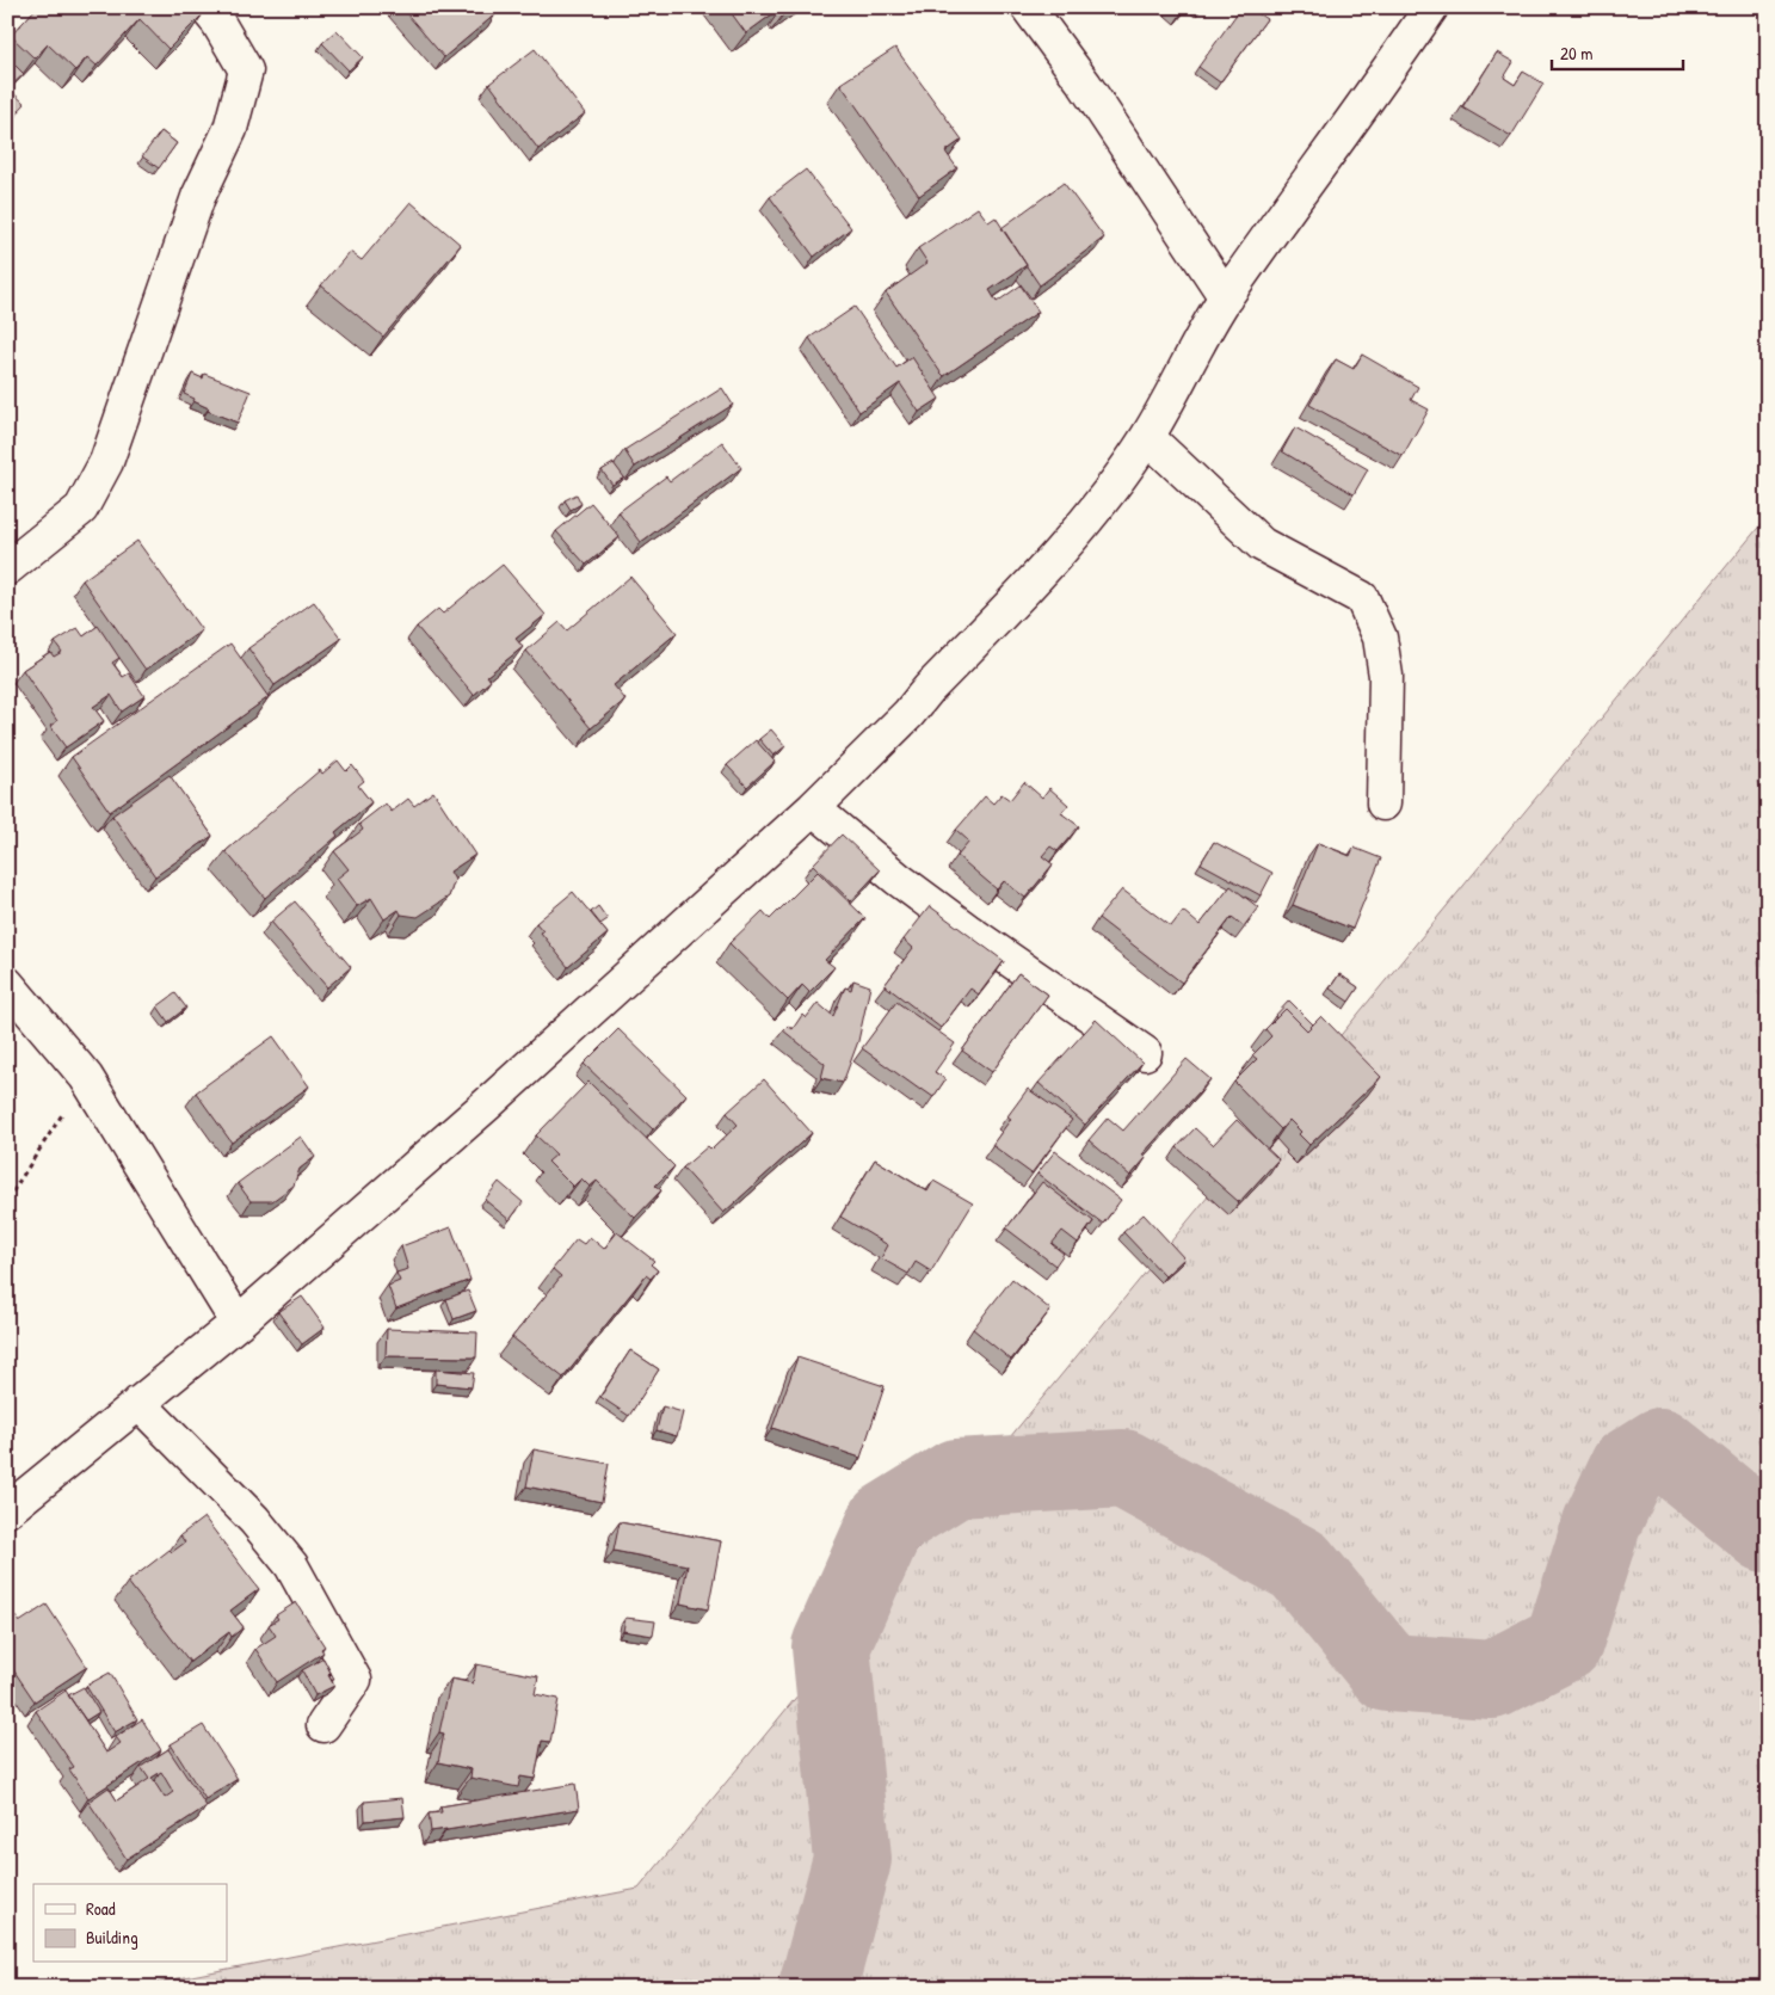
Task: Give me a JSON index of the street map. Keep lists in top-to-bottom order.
{
  "legend": ["Road", "Building"],
  "scale_bar": "20 m"
}
